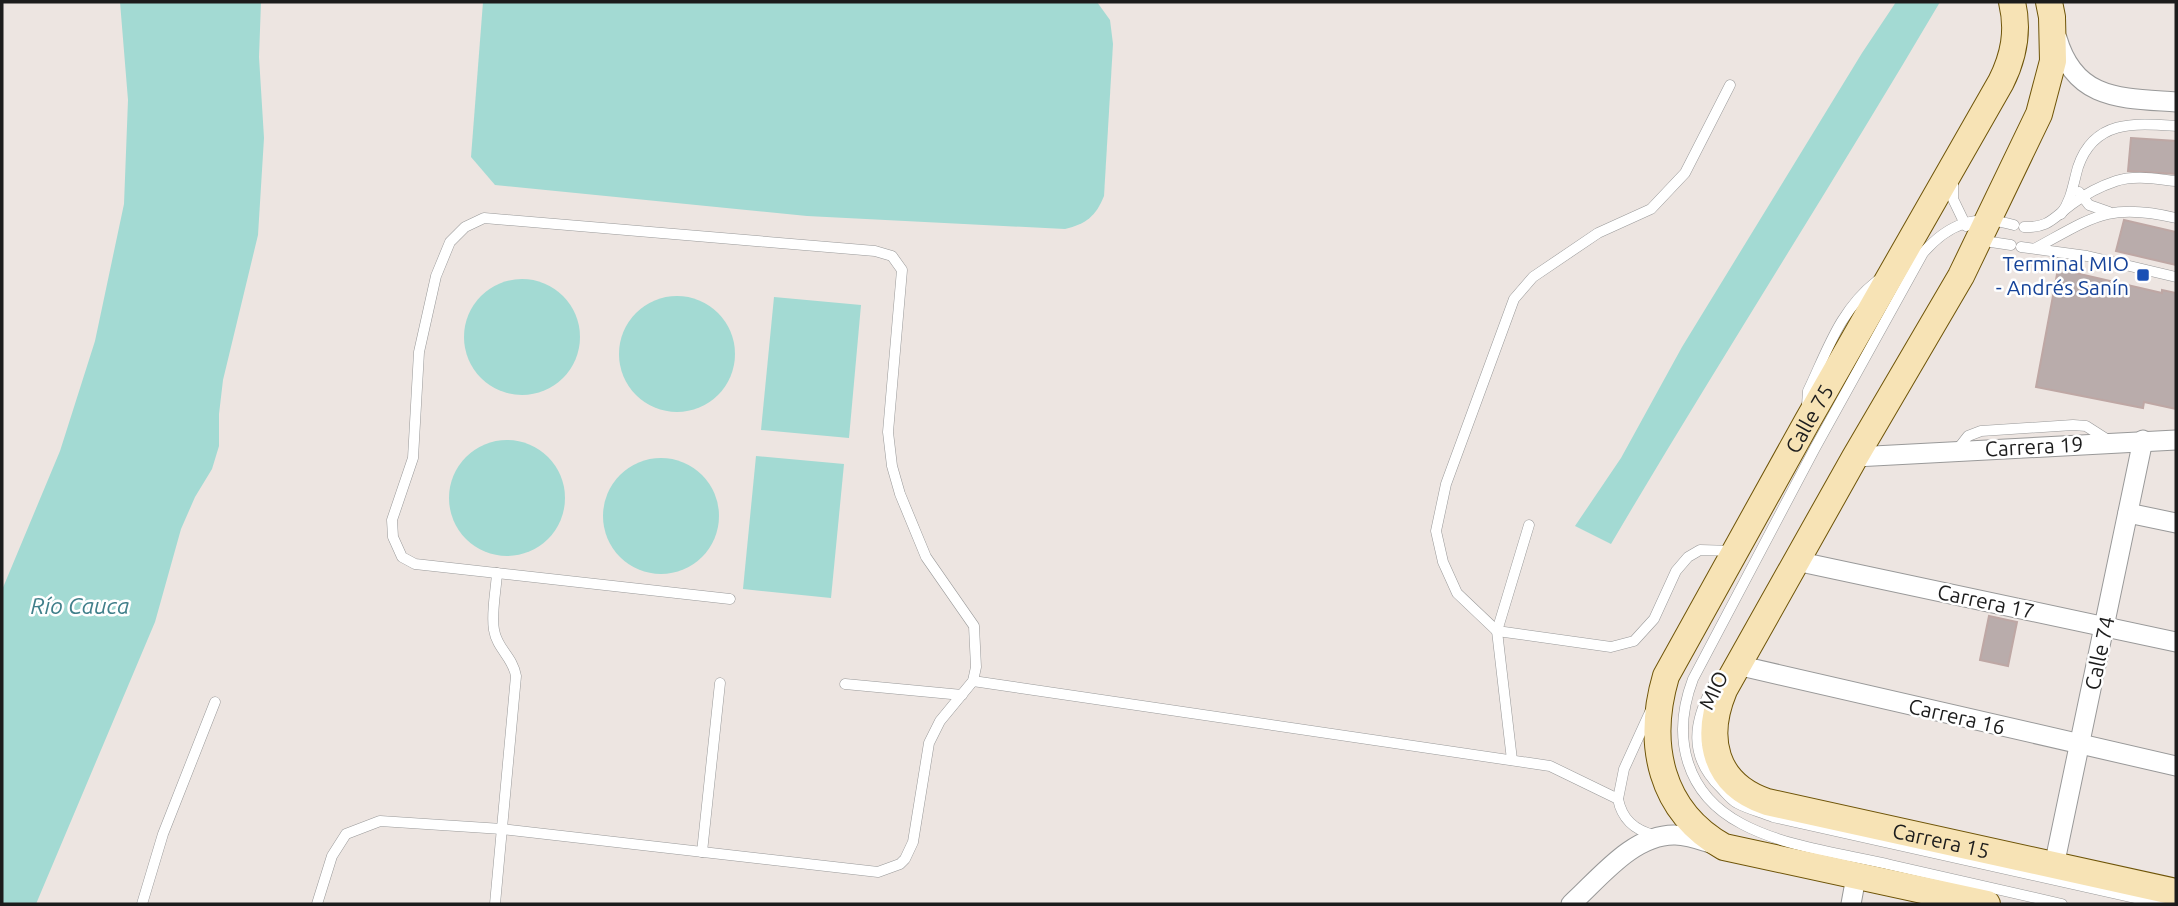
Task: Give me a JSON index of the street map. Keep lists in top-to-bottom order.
{
  "streets": {
    "main road": ["Calle 75", "Carrera 15"],
    "street": [
      "Carrera 19",
      "Carrera 17",
      "Calle 74",
      "Carrera 16"
    ],
    "lane": ["MIO"]
  },
  "crossings": [
    ["Carrera 19", "Calle 74"],
    ["Carrera 17", "Calle 74"],
    ["Calle 74", "Carrera 16"],
    ["Calle 74", "Carrera 15"],
    ["MIO", "Carrera 16"],
    ["MIO", "Carrera 15"],
    ["Carrera 16", "Carrera 15"]
  ],
  "water": ["Río Cauca"],
  "places": {
    "transit": ["Terminal MIO - Andrés Sanín"]
  }
}
